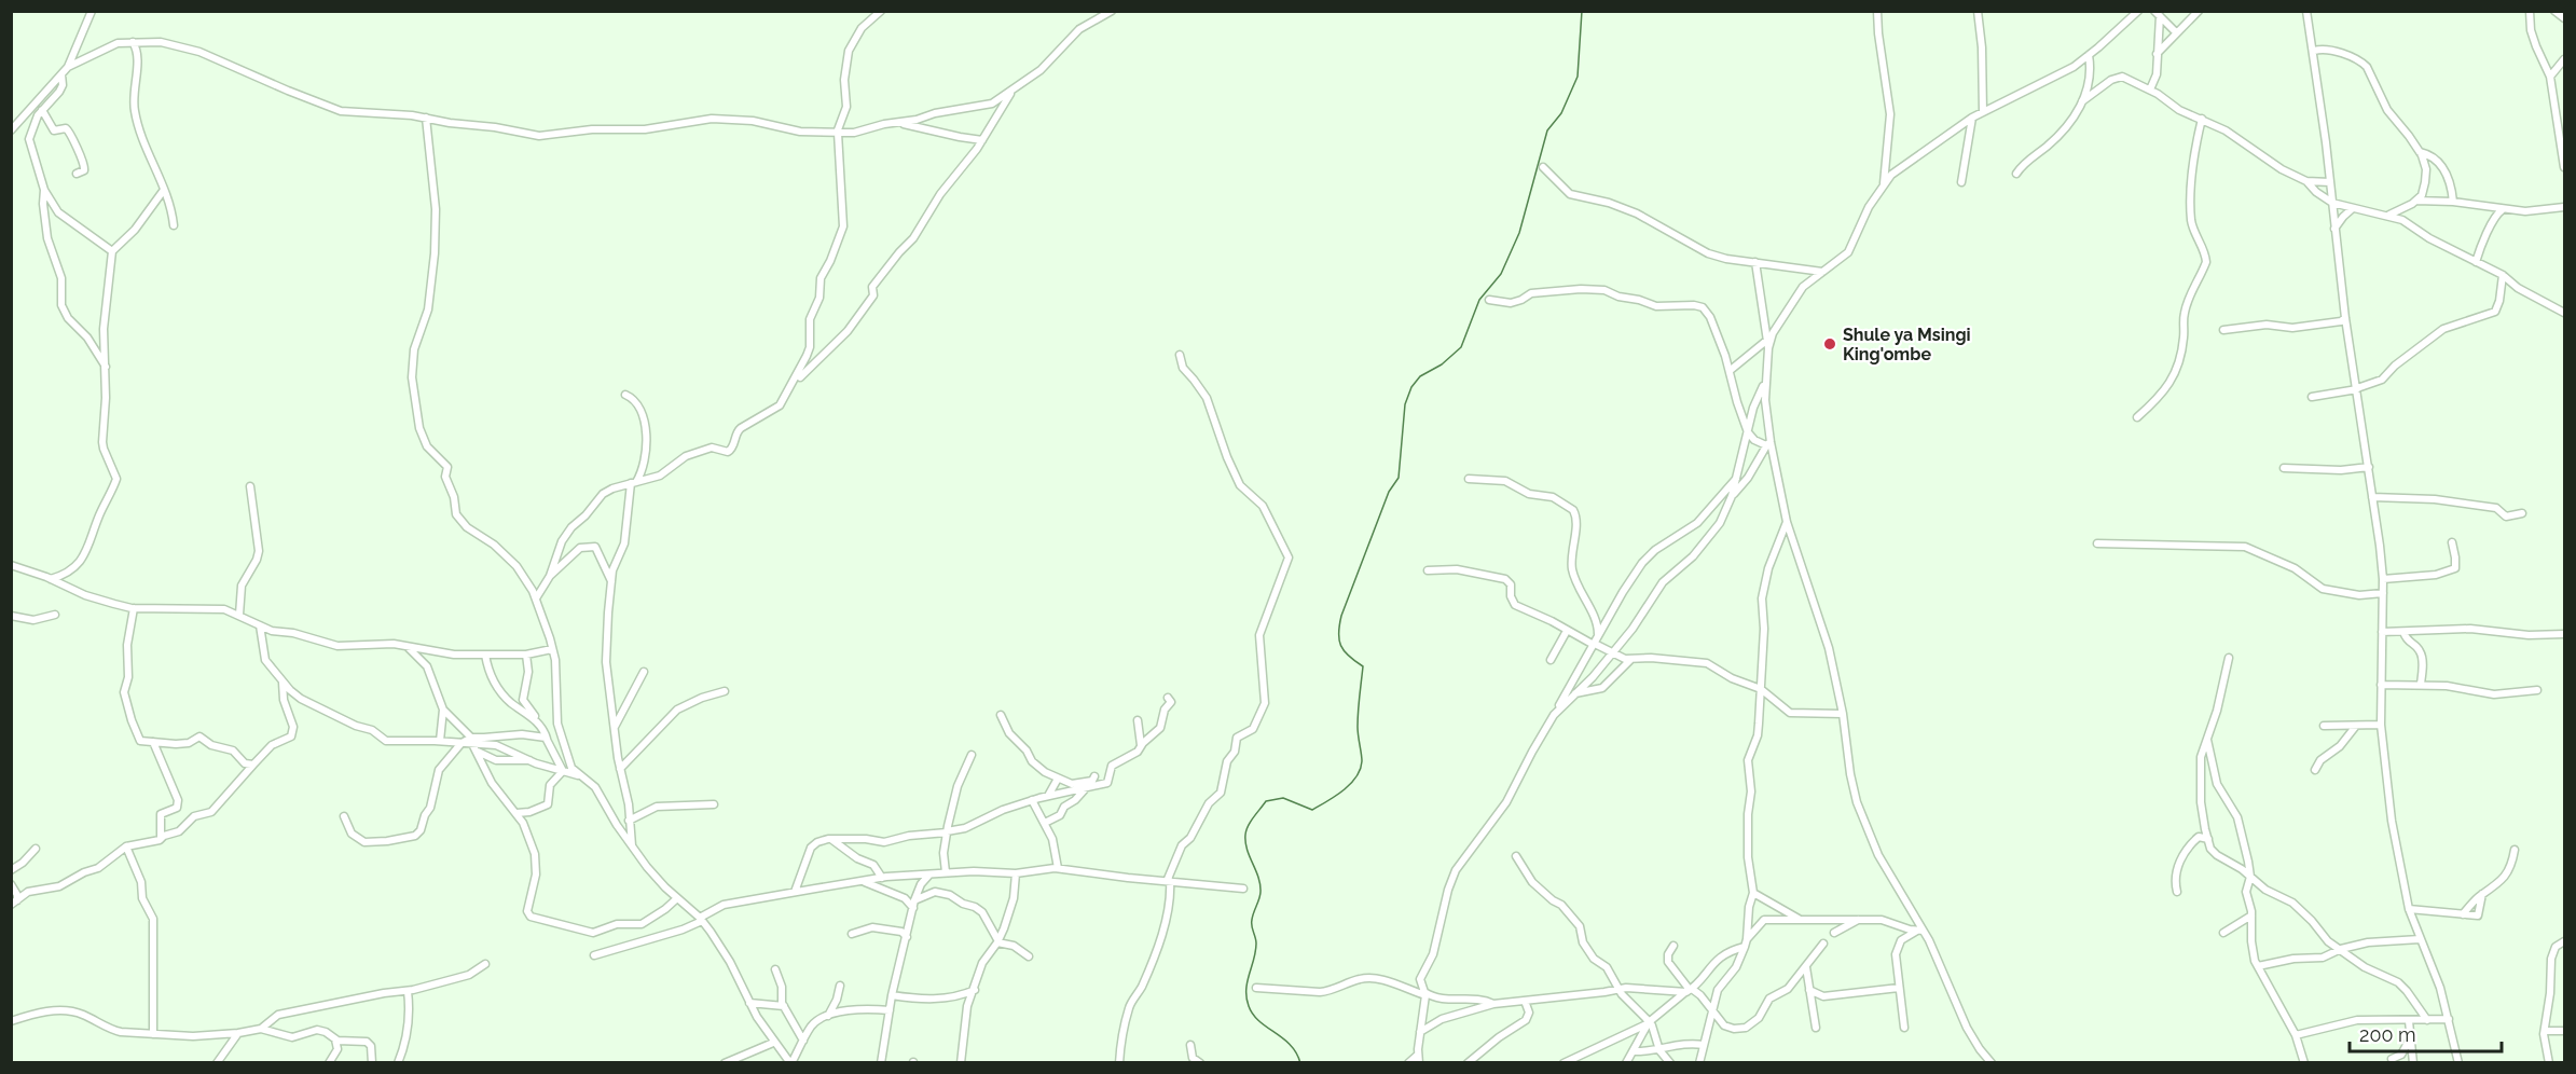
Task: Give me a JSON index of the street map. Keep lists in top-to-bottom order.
{
  "places": ["Shule ya Msingi King'ombe"],
  "scale_bar": "200 m"
}
